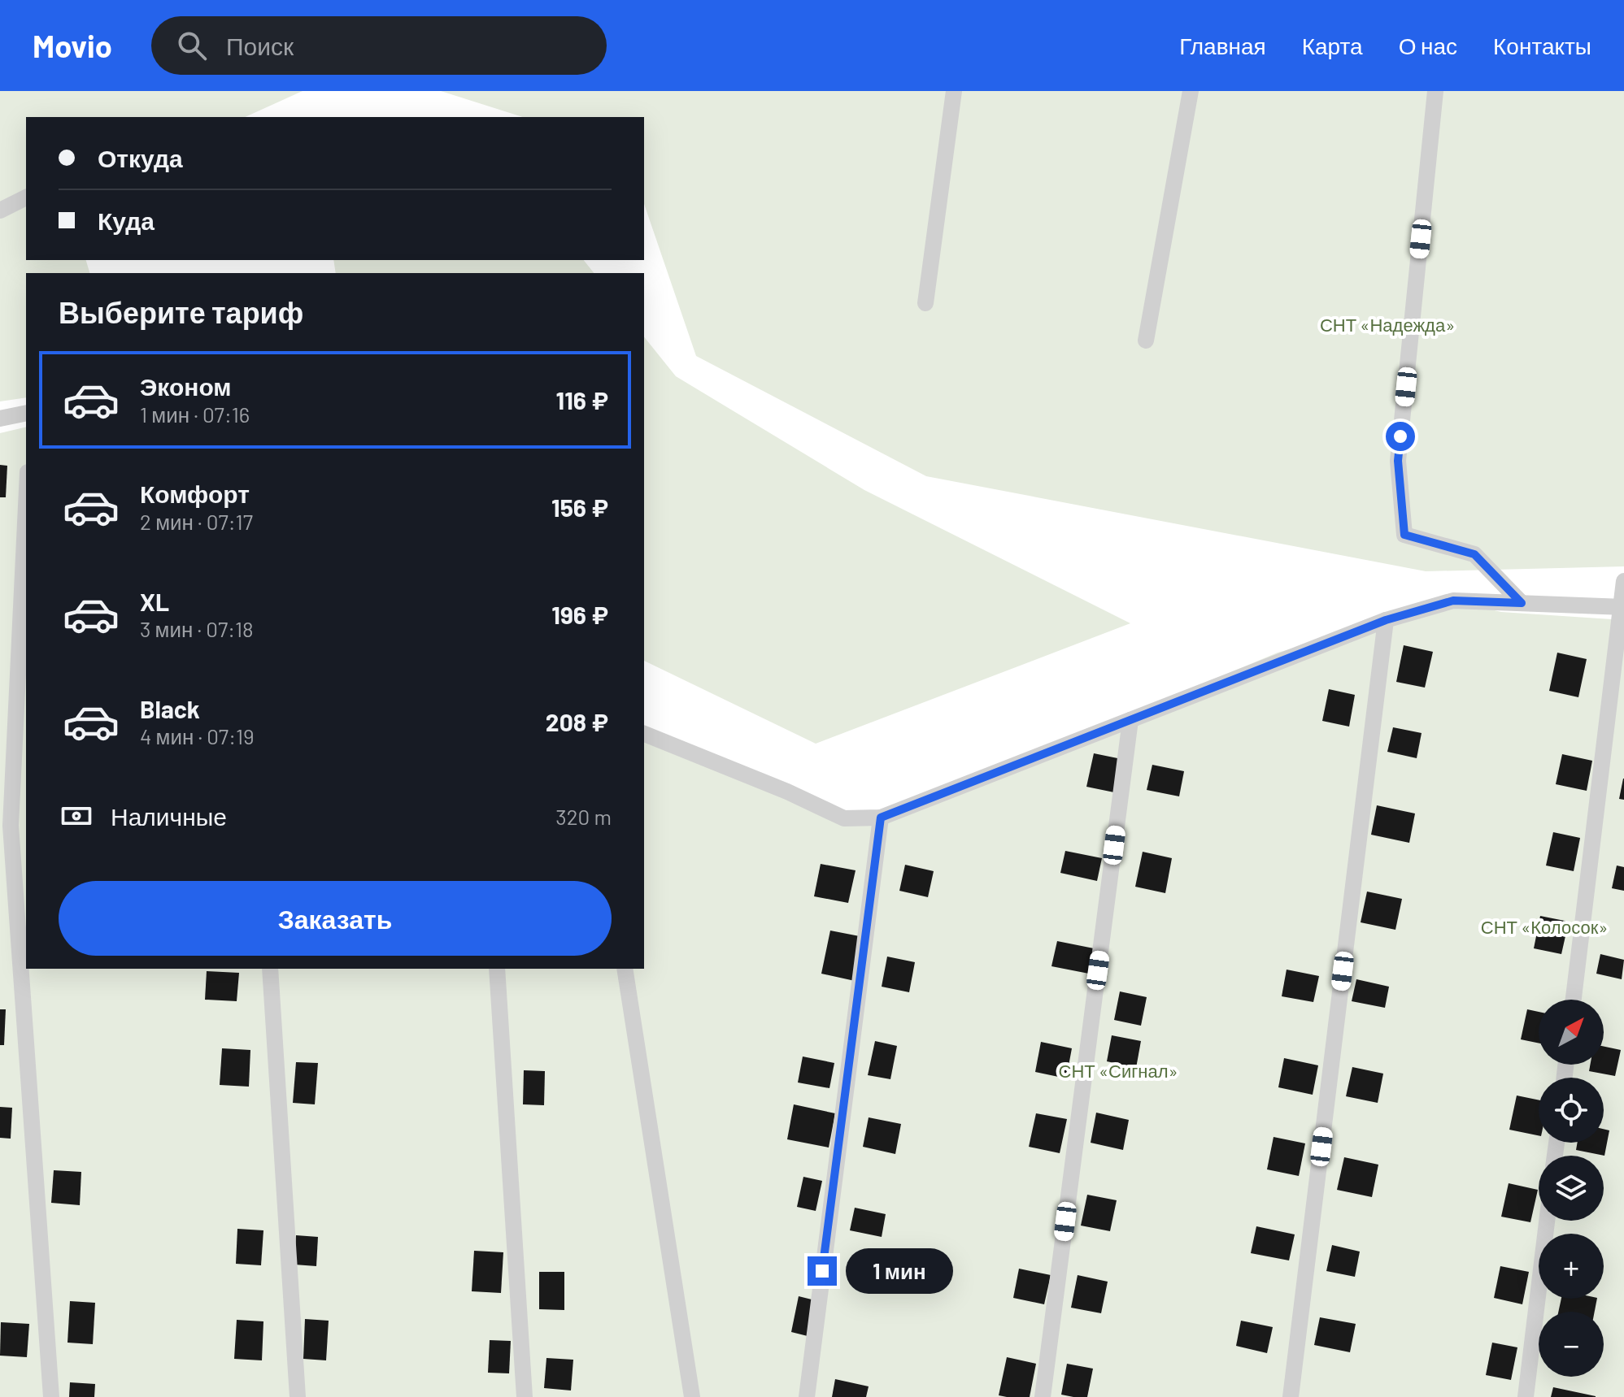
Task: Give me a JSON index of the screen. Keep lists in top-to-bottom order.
{
  "parks": ["СНТ «Надежда»", "СНТ «Колосок»", "СНТ «Сигнал»"],
  "north": "top right",
  "page": {
    "header": "Movio",
    "search": "Поиск",
    "nav": [
      "Главная",
      "Карта",
      "О нас",
      "Контакты"
    ],
    "banner": ["Откуда", "Куда"],
    "heading": "Выберите тариф",
    "list": [
      {
        "name": "Эконом",
        "note": "1 мин · 07:16",
        "value": "116 ₽"
      },
      {
        "name": "Комфорт",
        "note": "2 мин · 07:17",
        "value": "156 ₽"
      },
      {
        "name": "XL",
        "note": "3 мин · 07:18",
        "value": "196 ₽"
      },
      {
        "name": "Black",
        "note": "4 мин · 07:19",
        "value": "208 ₽"
      }
    ],
    "pay": ["Наличные", "320 m"],
    "buttons": "Заказать",
    "map_buttons": ["+", "−"],
    "bubble": "1 мин"
  }
}
